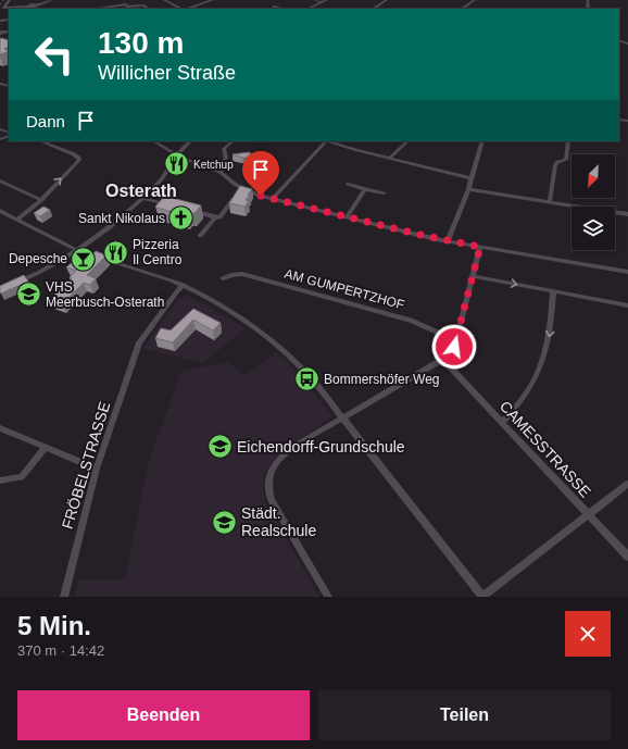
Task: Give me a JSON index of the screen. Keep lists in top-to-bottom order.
{
  "streets": {
    "street": ["AM GUMPERTZHOF", "CAMESSTRASSE", "FRÖBELSTRASSE"]
  },
  "districts": ["Osterath"],
  "places": {
    "restaurant": ["Ketchup", "Pizzeria Il Centro"],
    "church": ["Sankt Nikolaus"],
    "bar": ["Depesche"],
    "school or university": ["VHS Meerbusch-Osterath", "Eichendorff-Grundschule", "Städt. Realschule"],
    "bus stop": ["Bommershöfer Weg"]
  },
  "north": "bottom left",
  "page": {
    "turn": ["130 m", "Willicher Straße"],
    "then": "Dann",
    "heading": ["5 Min.", "370 m · 14:42"],
    "buttons": ["Beenden", "Teilen"]
  }
}
